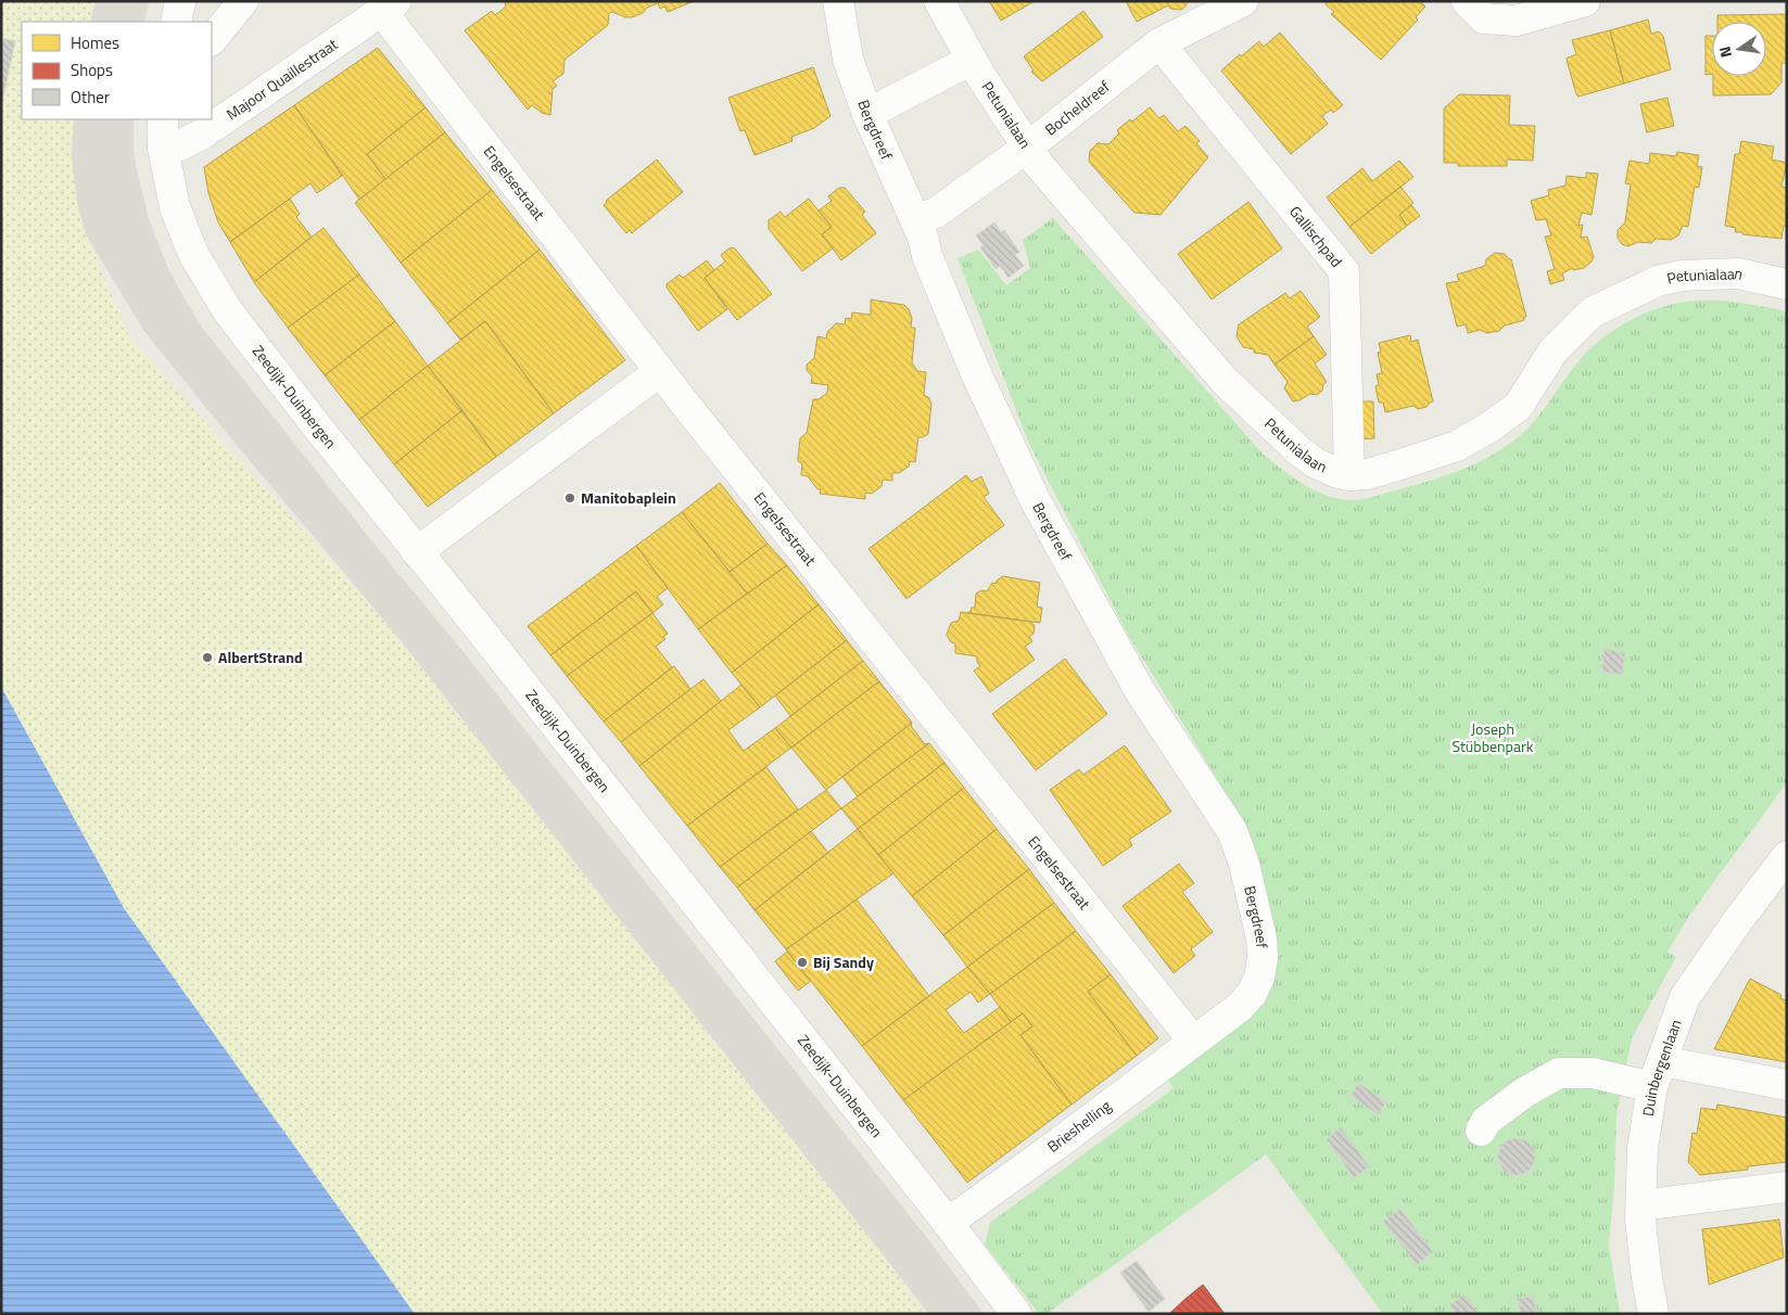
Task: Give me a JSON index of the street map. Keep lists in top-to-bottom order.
{
  "streets": {
    "street": [
      "Majoor Quaillestraat",
      "Bocheldreef",
      "Petunialaan",
      "Bergdreef",
      "Engelsestraat",
      "Gallischpad",
      "Zeedijk-Duinbergen",
      "Duinbergenlaan",
      "Brieshelling"
    ]
  },
  "crossings": [
    ["Majoor Quaillestraat", "Engelsestraat"],
    ["Majoor Quaillestraat", "Zeedijk-Duinbergen"],
    ["Bocheldreef", "Petunialaan"],
    ["Bocheldreef", "Bergdreef"],
    ["Bocheldreef", "Gallischpad"],
    ["Petunialaan", "Gallischpad"],
    ["Bergdreef", "Engelsestraat"],
    ["Bergdreef", "Brieshelling"],
    ["Engelsestraat", "Brieshelling"],
    ["Zeedijk-Duinbergen", "Brieshelling"]
  ],
  "parks": ["Joseph Stübbenpark"],
  "places": ["Manitobaplein", "AlbertStrand", "Bij Sandy"],
  "legend": ["Homes", "Shops", "Other"],
  "north": "left"
}
